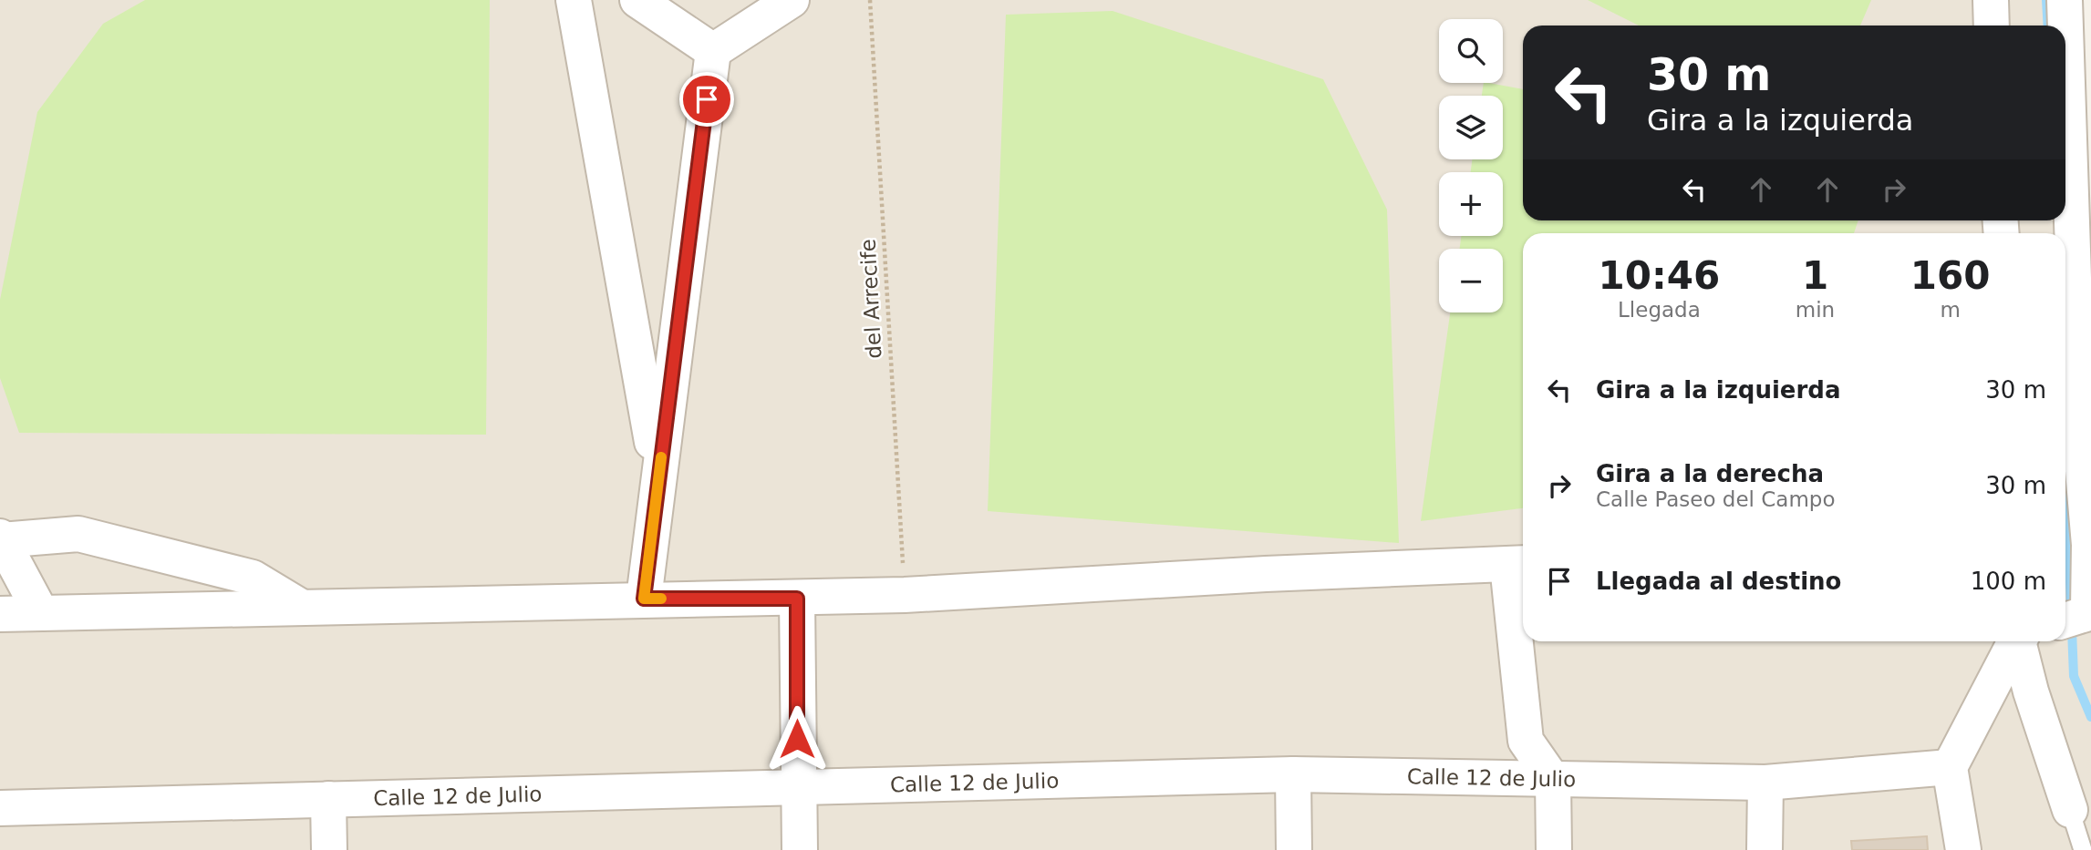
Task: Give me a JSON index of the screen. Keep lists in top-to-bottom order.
{
  "streets": {
    "street": ["Calle 12 de Julio"],
    "path": ["del Arrecife"]
  },
  "page": {
    "map_buttons": ["+", "−"],
    "turn": ["30 m", "Gira a la izquierda"],
    "eta": [
      "10:46",
      "Llegada",
      "1",
      "min",
      "160",
      "m"
    ],
    "list": [
      {
        "name": "Gira a la izquierda",
        "value": "30 m"
      },
      {
        "name": "Gira a la derecha",
        "note": "Calle Paseo del Campo",
        "value": "30 m"
      },
      {
        "name": "Llegada al destino",
        "value": "100 m"
      }
    ]
  }
}
